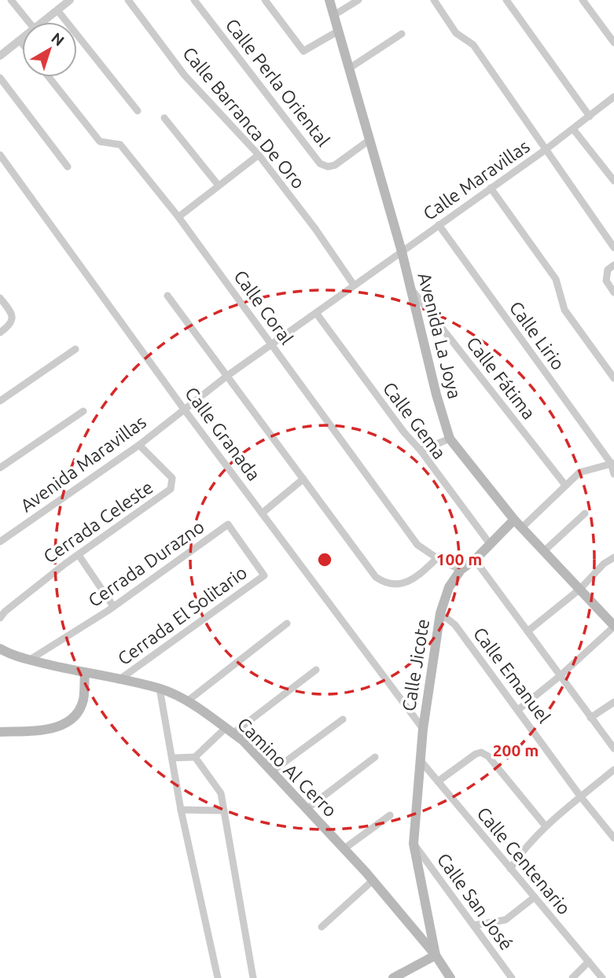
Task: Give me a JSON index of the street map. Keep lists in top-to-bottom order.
{
  "streets": {
    "main road": ["Avenida La Joya", "Calle Jicote", "Camino Al Cerro"],
    "street": [
      "Calle Perla Oriental",
      "Calle Barranca De Oro",
      "Calle Maravillas",
      "Calle Coral",
      "Calle Lirio",
      "Calle Fátima",
      "Calle Gema",
      "Calle Granada",
      "Avenida Maravillas",
      "Cerrada Celeste",
      "Cerrada Durazno",
      "Cerrada El Solitario",
      "Calle Emanuel",
      "Calle Centenario",
      "Calle San José"
    ]
  },
  "crossings": [
    ["Calle Perla Oriental", "Avenida La Joya"],
    ["Calle Barranca De Oro", "Calle Maravillas"],
    ["Calle Maravillas", "Calle Coral"],
    ["Calle Maravillas", "Avenida La Joya"],
    ["Calle Maravillas", "Calle Lirio"],
    ["Calle Maravillas", "Calle Gema"],
    ["Calle Maravillas", "Avenida Maravillas"],
    ["Calle Coral", "Avenida Maravillas"],
    ["Calle Coral", "Calle Jicote"],
    ["Avenida La Joya", "Calle Fátima"],
    ["Avenida La Joya", "Calle Jicote"],
    ["Calle Gema", "Calle Jicote"],
    ["Calle Granada", "Avenida Maravillas"],
    ["Calle Granada", "Calle Jicote"],
    ["Avenida Maravillas", "Cerrada Celeste"],
    ["Cerrada Durazno", "Cerrada El Solitario"],
    ["Cerrada Durazno", "Camino Al Cerro"],
    ["Cerrada El Solitario", "Camino Al Cerro"],
    ["Calle Jicote", "Calle Emanuel"],
    ["Calle Jicote", "Camino Al Cerro"],
    ["Calle Jicote", "Calle Centenario"],
    ["Calle Jicote", "Calle San José"]
  ],
  "north": "top right",
  "rings": ["100 m", "200 m"]
}
